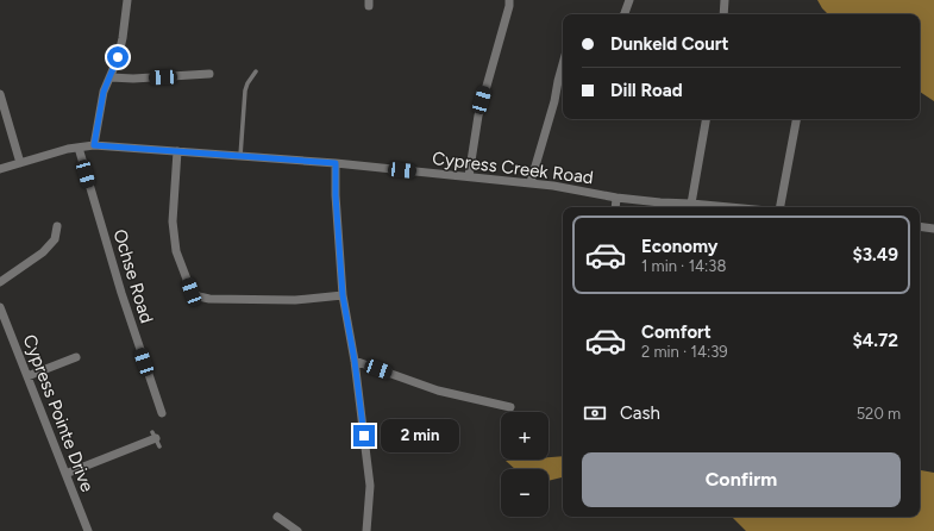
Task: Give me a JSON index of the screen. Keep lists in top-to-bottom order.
{
  "streets": {
    "street": ["Cypress Creek Road", "Ochse Road", "Cypress Pointe Drive"]
  },
  "crossings": [
    ["Cypress Creek Road", "Ochse Road"]
  ],
  "page": {
    "banner": ["Dunkeld Court", "Dill Road"],
    "list": [
      {
        "name": "Economy",
        "note": "1 min · 14:38",
        "value": "$3.49"
      },
      {
        "name": "Comfort",
        "note": "2 min · 14:39",
        "value": "$4.72"
      }
    ],
    "pay": ["Cash", "520 m"],
    "map_buttons": ["+", "−"],
    "bubble": "2 min",
    "buttons": "Confirm"
  }
}
